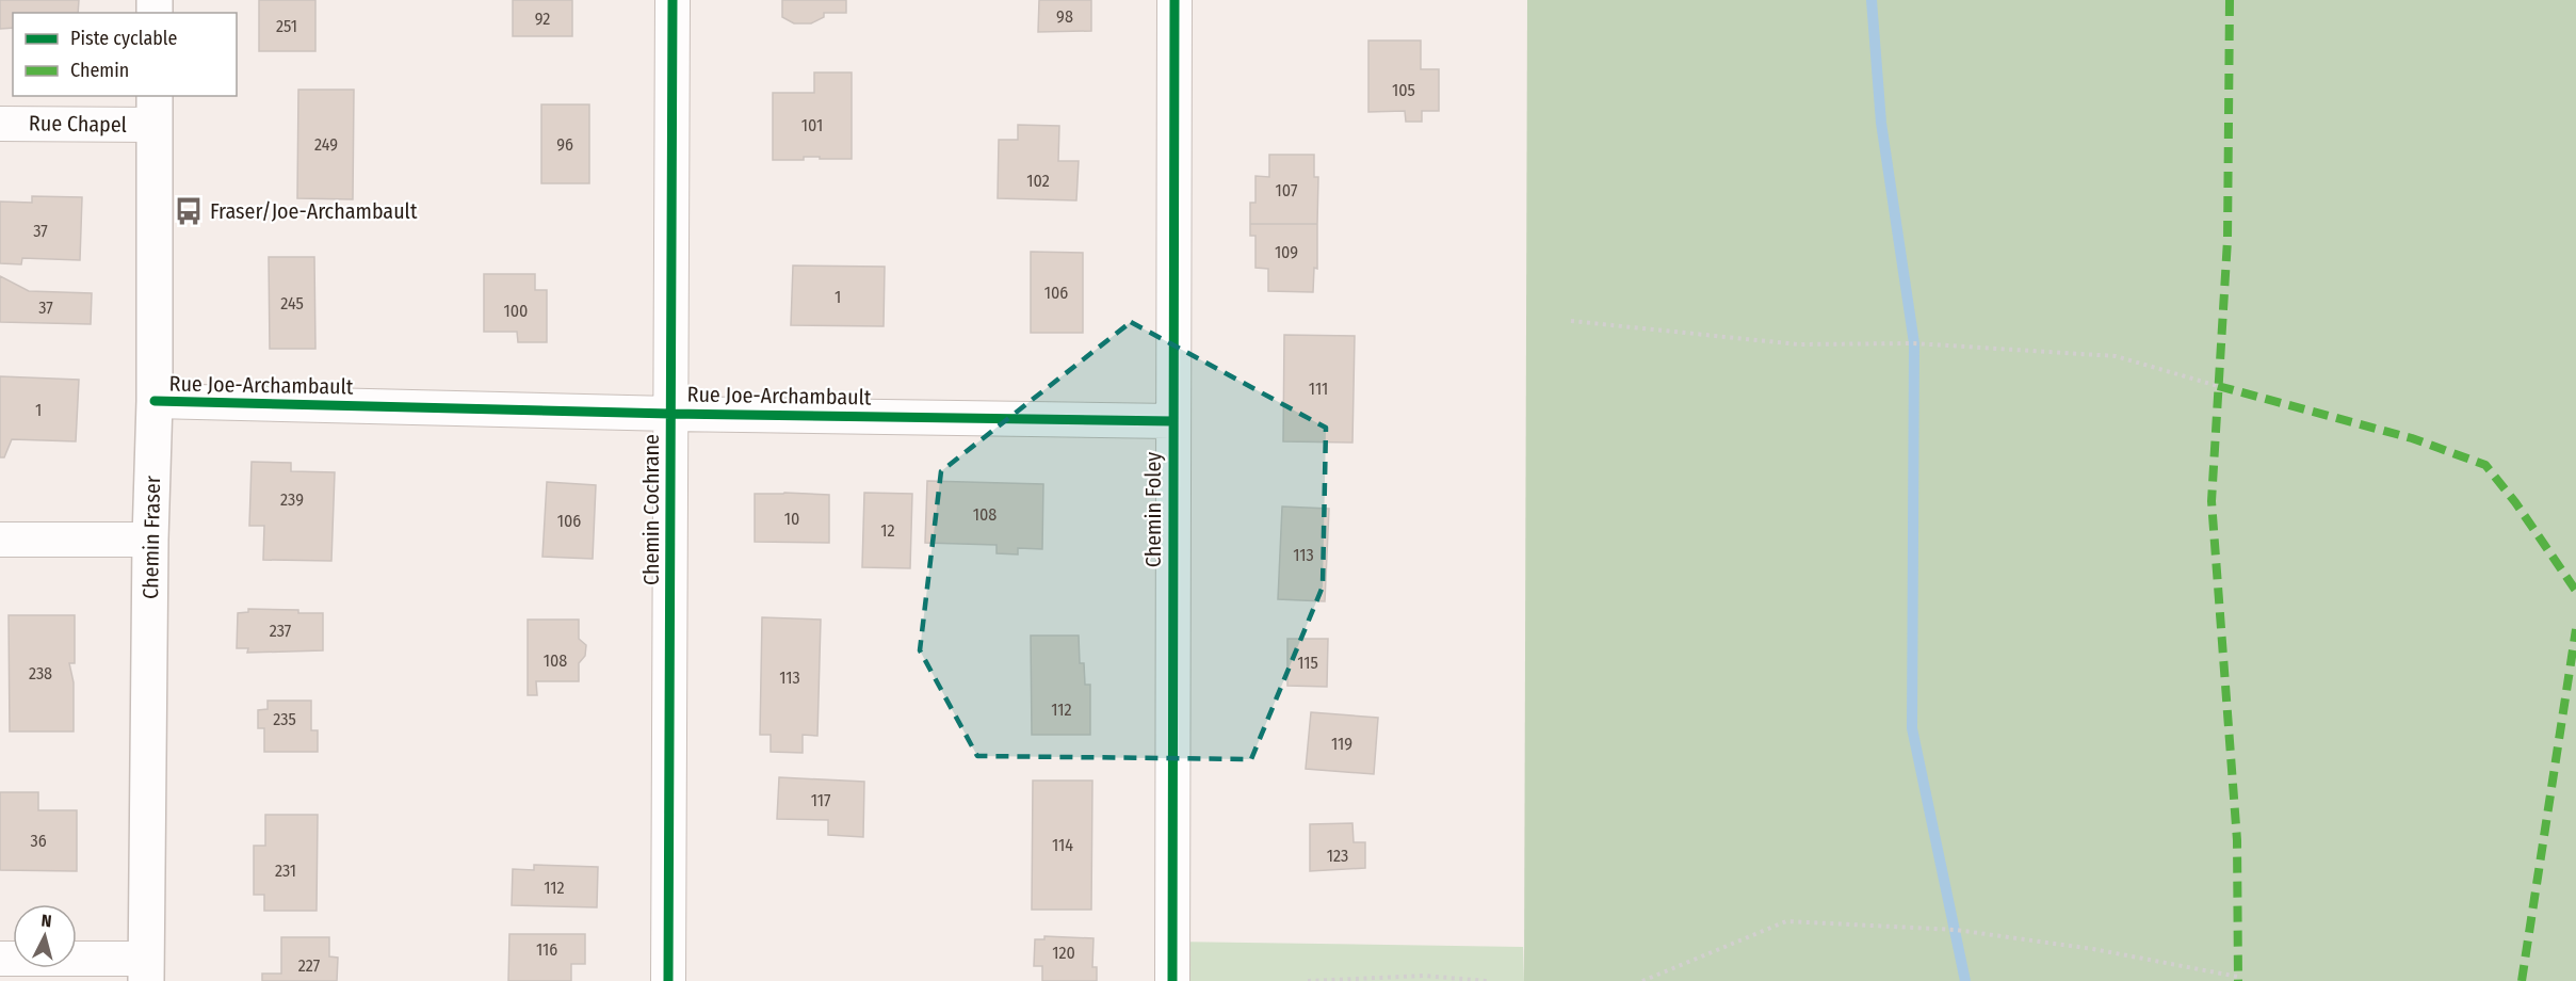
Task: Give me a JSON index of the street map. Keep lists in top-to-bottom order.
{
  "streets": {
    "street": [
      "Rue Chapel",
      "Rue Joe-Archambault",
      "Chemin Cochrane",
      "Chemin Foley",
      "Chemin Fraser"
    ]
  },
  "crossings": [
    ["Rue Chapel", "Chemin Fraser"],
    ["Rue Joe-Archambault", "Chemin Cochrane"],
    ["Rue Joe-Archambault", "Chemin Foley"],
    ["Rue Joe-Archambault", "Chemin Fraser"]
  ],
  "places": {
    "bus stop": ["Fraser/Joe-Archambault"]
  },
  "house_numbers": [
    "98",
    "92",
    "251",
    "105",
    "101",
    "249",
    "96",
    "102",
    "107",
    "37",
    "109",
    "106",
    "1",
    "245",
    "37",
    "100",
    "111",
    "1",
    "239",
    "108",
    "10",
    "106",
    "12",
    "113",
    "237",
    "108",
    "115",
    "238",
    "113",
    "112",
    "235",
    "119",
    "117",
    "36",
    "114",
    "123",
    "231",
    "112",
    "116",
    "120",
    "227"
  ],
  "legend": ["Piste cyclable", "Chemin"],
  "north": "top"
}
